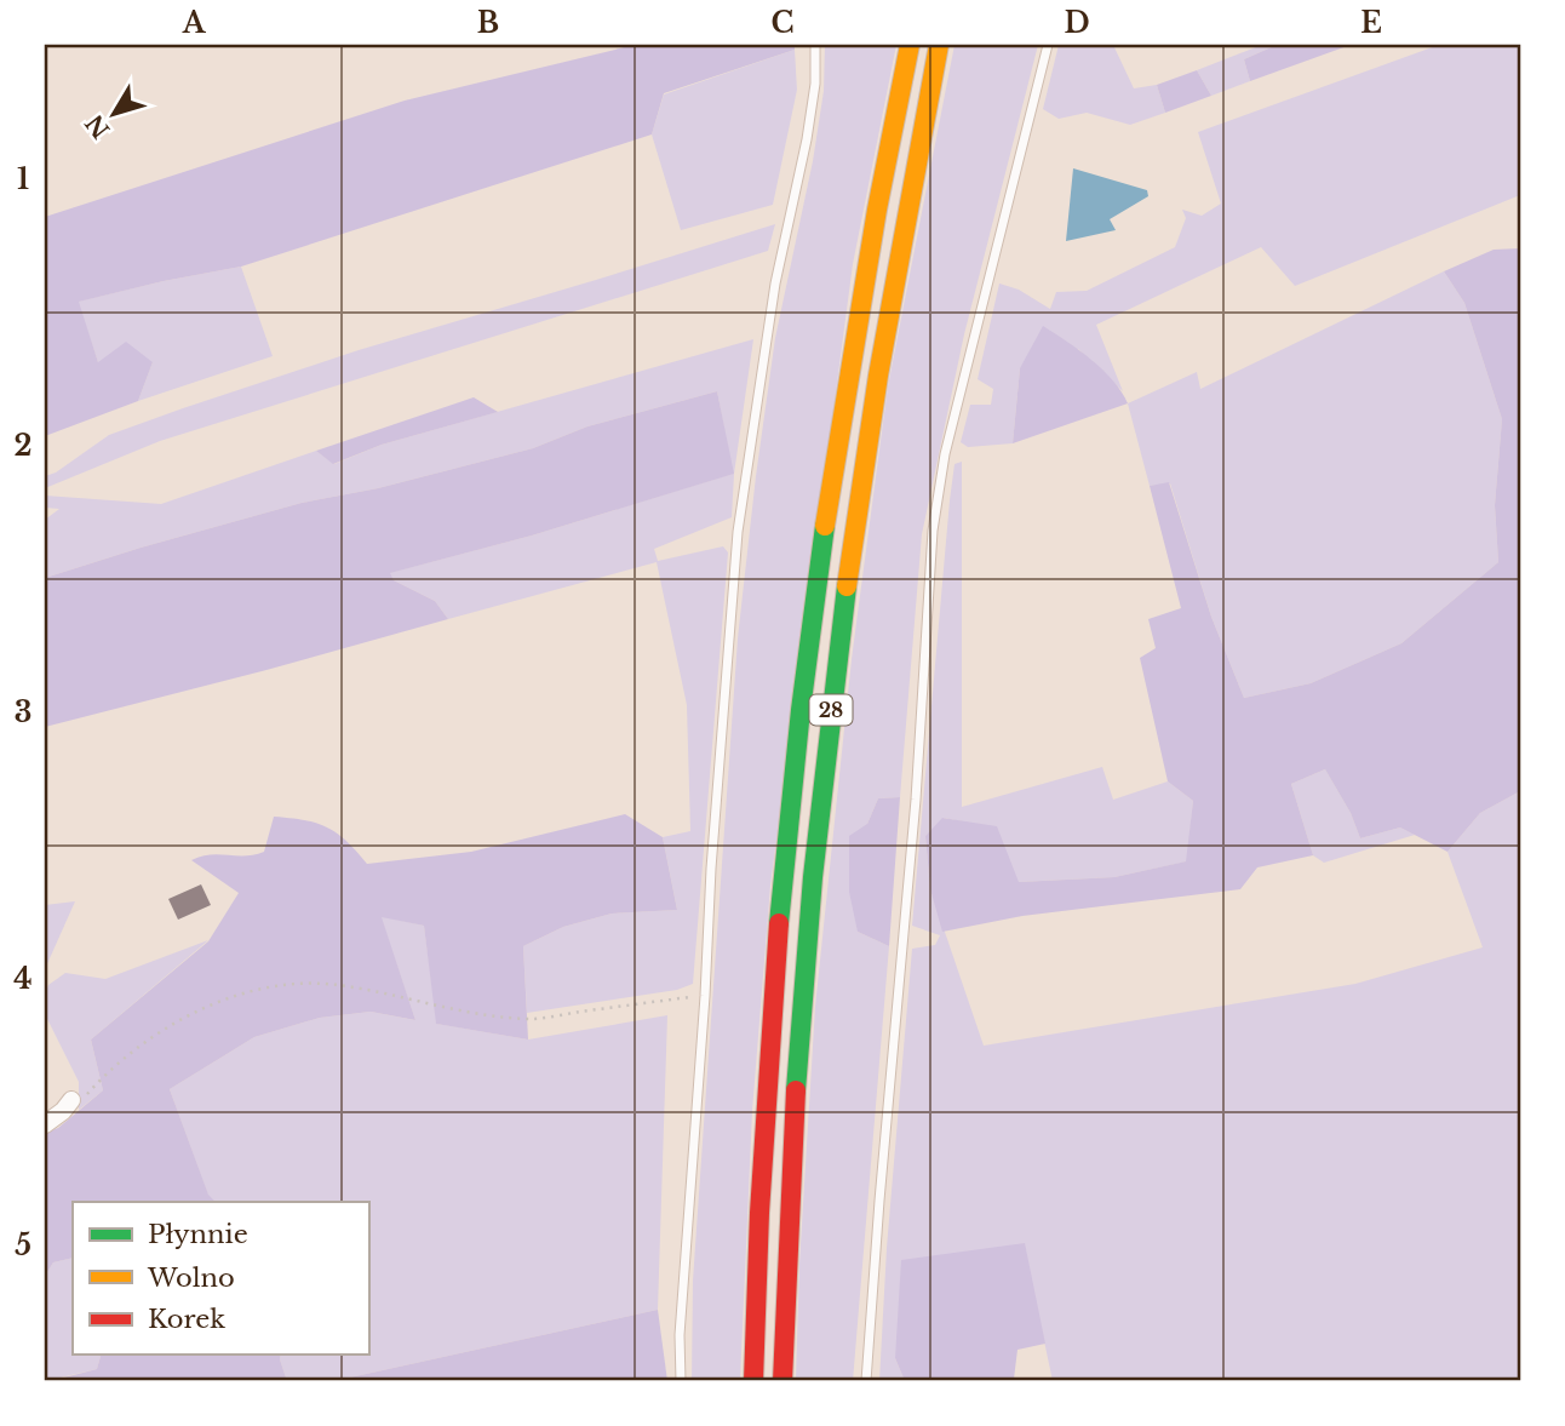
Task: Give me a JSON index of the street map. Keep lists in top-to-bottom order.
{
  "streets": {
    "main road": ["28"]
  },
  "legend": ["Płynnie", "Wolno", "Korek"],
  "north": "bottom left",
  "grid": {
    "columns": [
      "A",
      "B",
      "C",
      "D",
      "E"
    ],
    "rows": [
      "1",
      "2",
      "3",
      "4",
      "5"
    ]
  }
}
